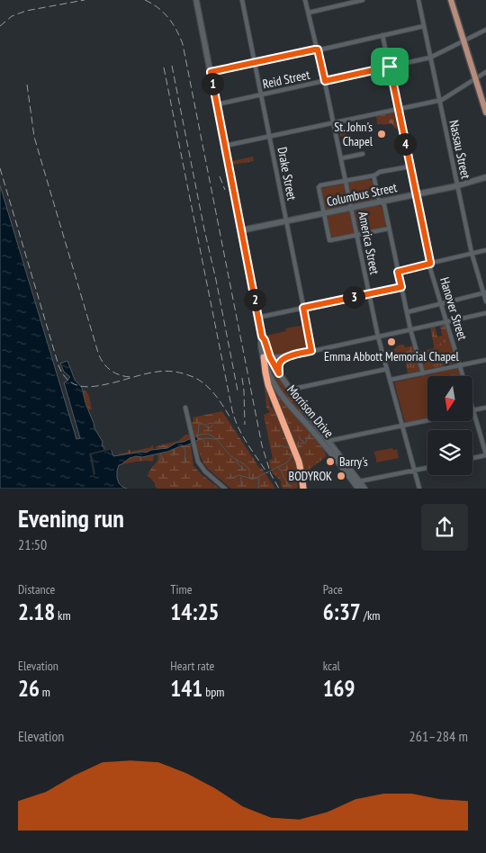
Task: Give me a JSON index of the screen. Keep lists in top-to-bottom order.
{
  "streets": {
    "main road": ["Columbus Street", "Morrison Drive"],
    "street": [
      "Reid Street",
      "Nassau Street",
      "Drake Street",
      "America Street",
      "Hanover Street"
    ]
  },
  "crossings": [
    ["Reid Street", "Nassau Street"],
    ["Reid Street", "Drake Street"],
    ["Reid Street", "America Street"],
    ["Reid Street", "Hanover Street"],
    ["Reid Street", "Morrison Drive"],
    ["Nassau Street", "Columbus Street"],
    ["Drake Street", "Columbus Street"],
    ["Columbus Street", "America Street"],
    ["Columbus Street", "Hanover Street"],
    ["Columbus Street", "Morrison Drive"]
  ],
  "places": [
    "St. John's Chapel",
    "Emma Abbott Memorial Chapel",
    "Barry's",
    "BODYROK"
  ],
  "north": "bottom",
  "page": {
    "pins": [
      "1",
      "4",
      "3",
      "2"
    ],
    "heading": ["Evening run", "21:50"],
    "stats": [
      ["Distance", "2.18 km"],
      ["Time", "14:25"],
      ["Pace", "6:37 /km"],
      ["Elevation", "26 m"],
      ["Heart rate", "141 bpm"],
      ["kcal", "169"]
    ],
    "chart": ["Elevation", "261–284 m"]
  }
}
